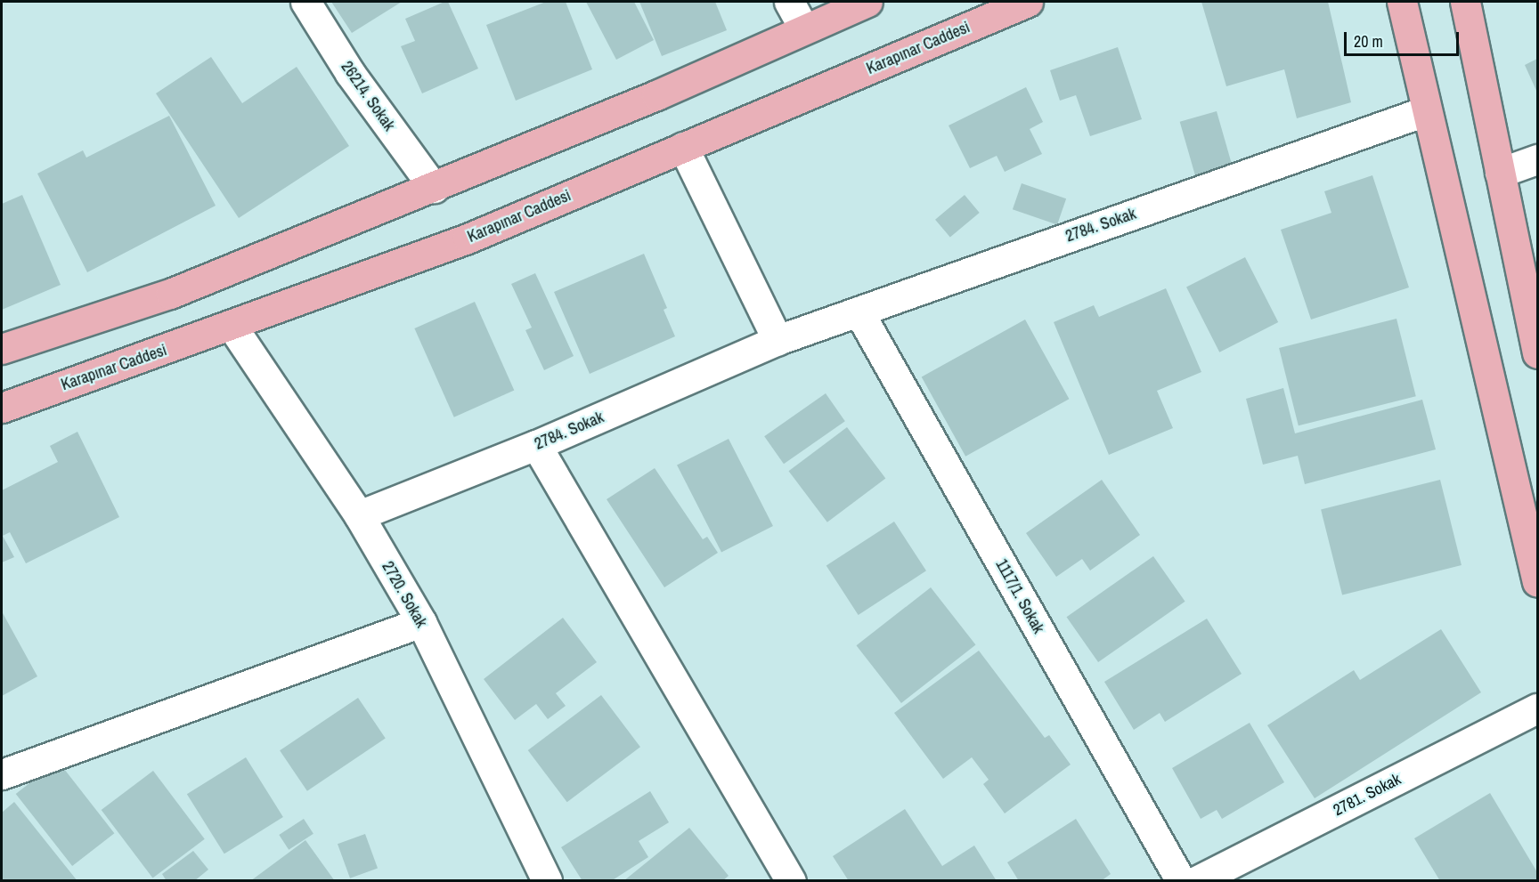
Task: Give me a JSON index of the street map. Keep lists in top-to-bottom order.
{
  "streets": {
    "main road": ["Karapınar Caddesi"],
    "street": [
      "26214. Sokak",
      "2784. Sokak",
      "2720. Sokak",
      "1117/1. Sokak",
      "2781. Sokak"
    ]
  },
  "crossings": [
    ["Karapınar Caddesi", "2720. Sokak"],
    ["2784. Sokak", "2720. Sokak"],
    ["2784. Sokak", "1117/1. Sokak"]
  ],
  "scale_bar": "20 m"
}
